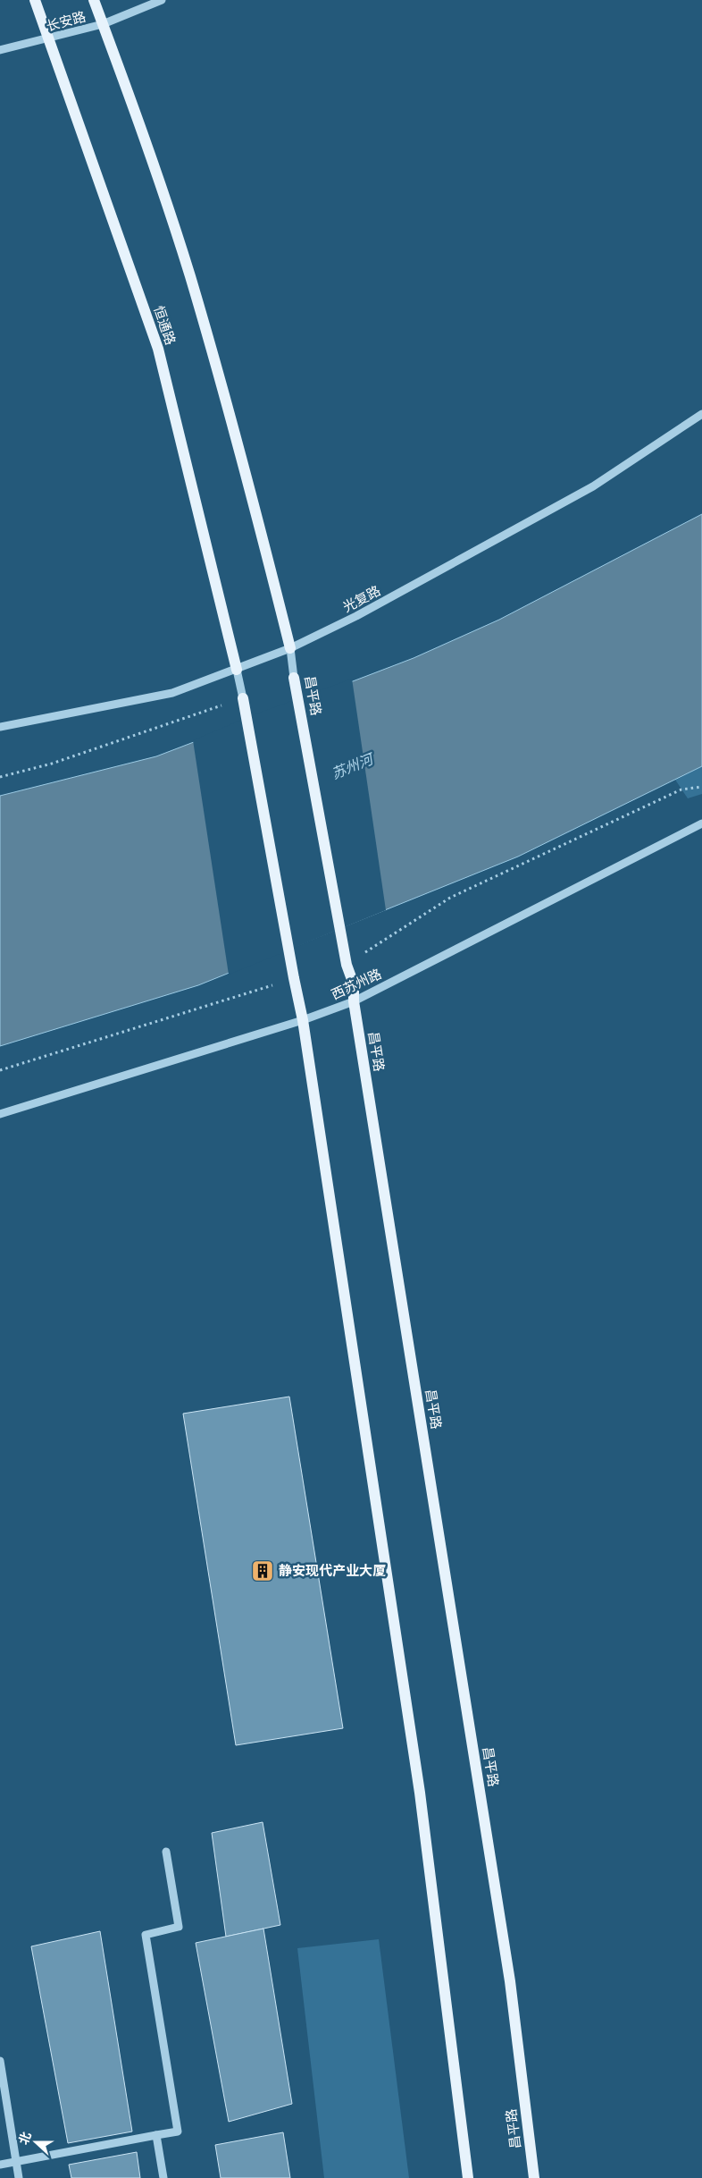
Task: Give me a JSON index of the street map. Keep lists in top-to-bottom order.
{
  "streets": {
    "main road": ["恒通路", "昌平路"],
    "street": ["长安路", "光复路", "西苏州路"]
  },
  "crossings": [
    ["长安路", "恒通路"],
    ["恒通路", "光复路"],
    ["光复路", "昌平路"],
    ["昌平路", "西苏州路"]
  ],
  "water": ["苏州河"],
  "places": {
    "building": ["静安现代产业大厦"]
  },
  "north": "left"
}
